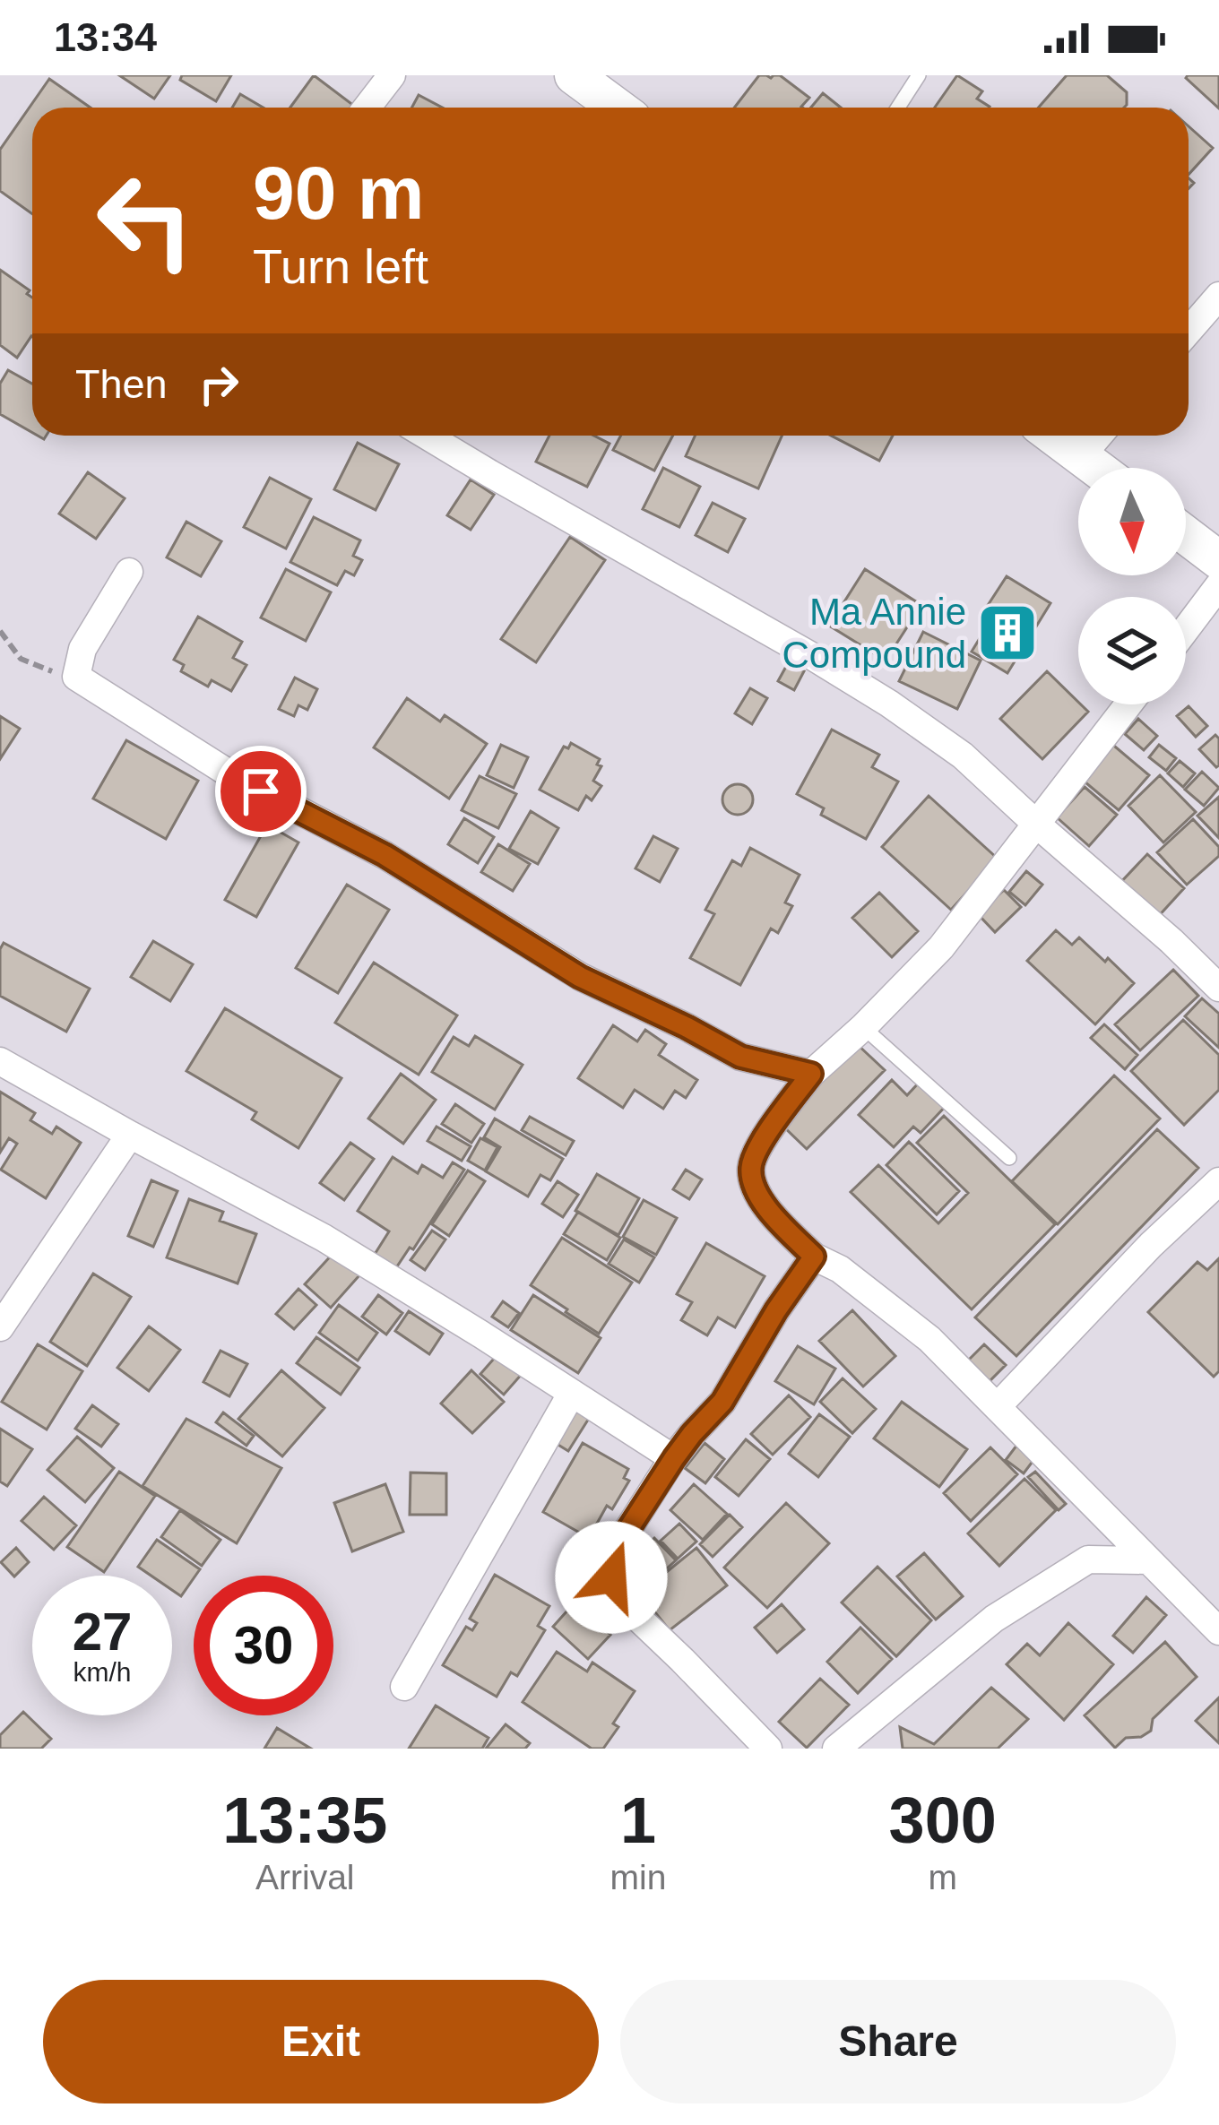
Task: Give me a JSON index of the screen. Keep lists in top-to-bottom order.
{
  "places": {
    "building": ["Ma Annie Compound"]
  },
  "north": "bottom",
  "page": {
    "status": "13:34",
    "turn": ["90 m", "Turn left"],
    "then": "Then",
    "speed": "27 km/h",
    "limit": "30",
    "eta": [
      "13:35",
      "Arrival",
      "1",
      "min",
      "300",
      "m"
    ],
    "buttons": ["Exit", "Share"]
  }
}
